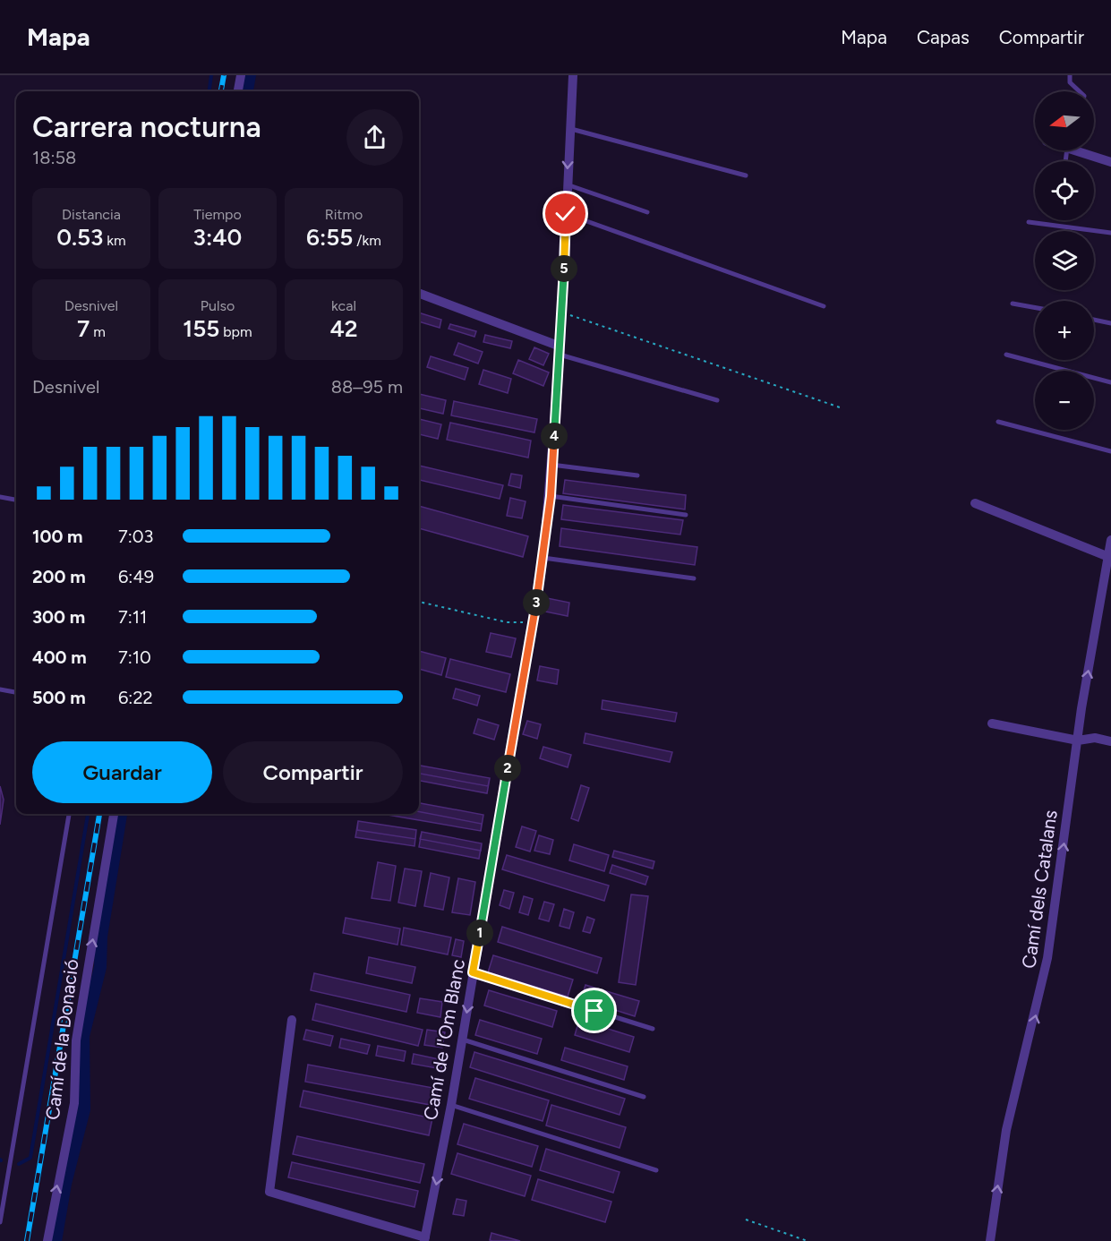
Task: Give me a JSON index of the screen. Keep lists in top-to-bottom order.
{
  "streets": {
    "street": ["Camí dels Catalans", "Camí de la Donació", "Camí de l'Om Blanc"]
  },
  "one_way": ["Camí dels Catalans", "Camí de la Donació"],
  "north": "left",
  "page": {
    "header": "Mapa",
    "nav": ["Mapa", "Capas", "Compartir"],
    "map_buttons": ["+", "−"],
    "heading": ["Carrera nocturna", "18:58"],
    "stats": [
      ["Distancia", "0.53 km"],
      ["Tiempo", "3:40"],
      ["Ritmo", "6:55 /km"],
      ["Desnivel", "7 m"],
      ["Pulso", "155 bpm"],
      ["kcal", "42"]
    ],
    "pins": [
      "5",
      "4",
      "3",
      "2",
      "1"
    ],
    "chart": ["Desnivel", "88–95 m"],
    "list": [
      {
        "name": "100 m",
        "note": "7:03"
      },
      {
        "name": "200 m",
        "note": "6:49"
      },
      {
        "name": "300 m",
        "note": "7:11"
      },
      {
        "name": "400 m",
        "note": "7:10"
      },
      {
        "name": "500 m",
        "note": "6:22"
      }
    ],
    "buttons": ["Guardar", "Compartir"]
  }
}
